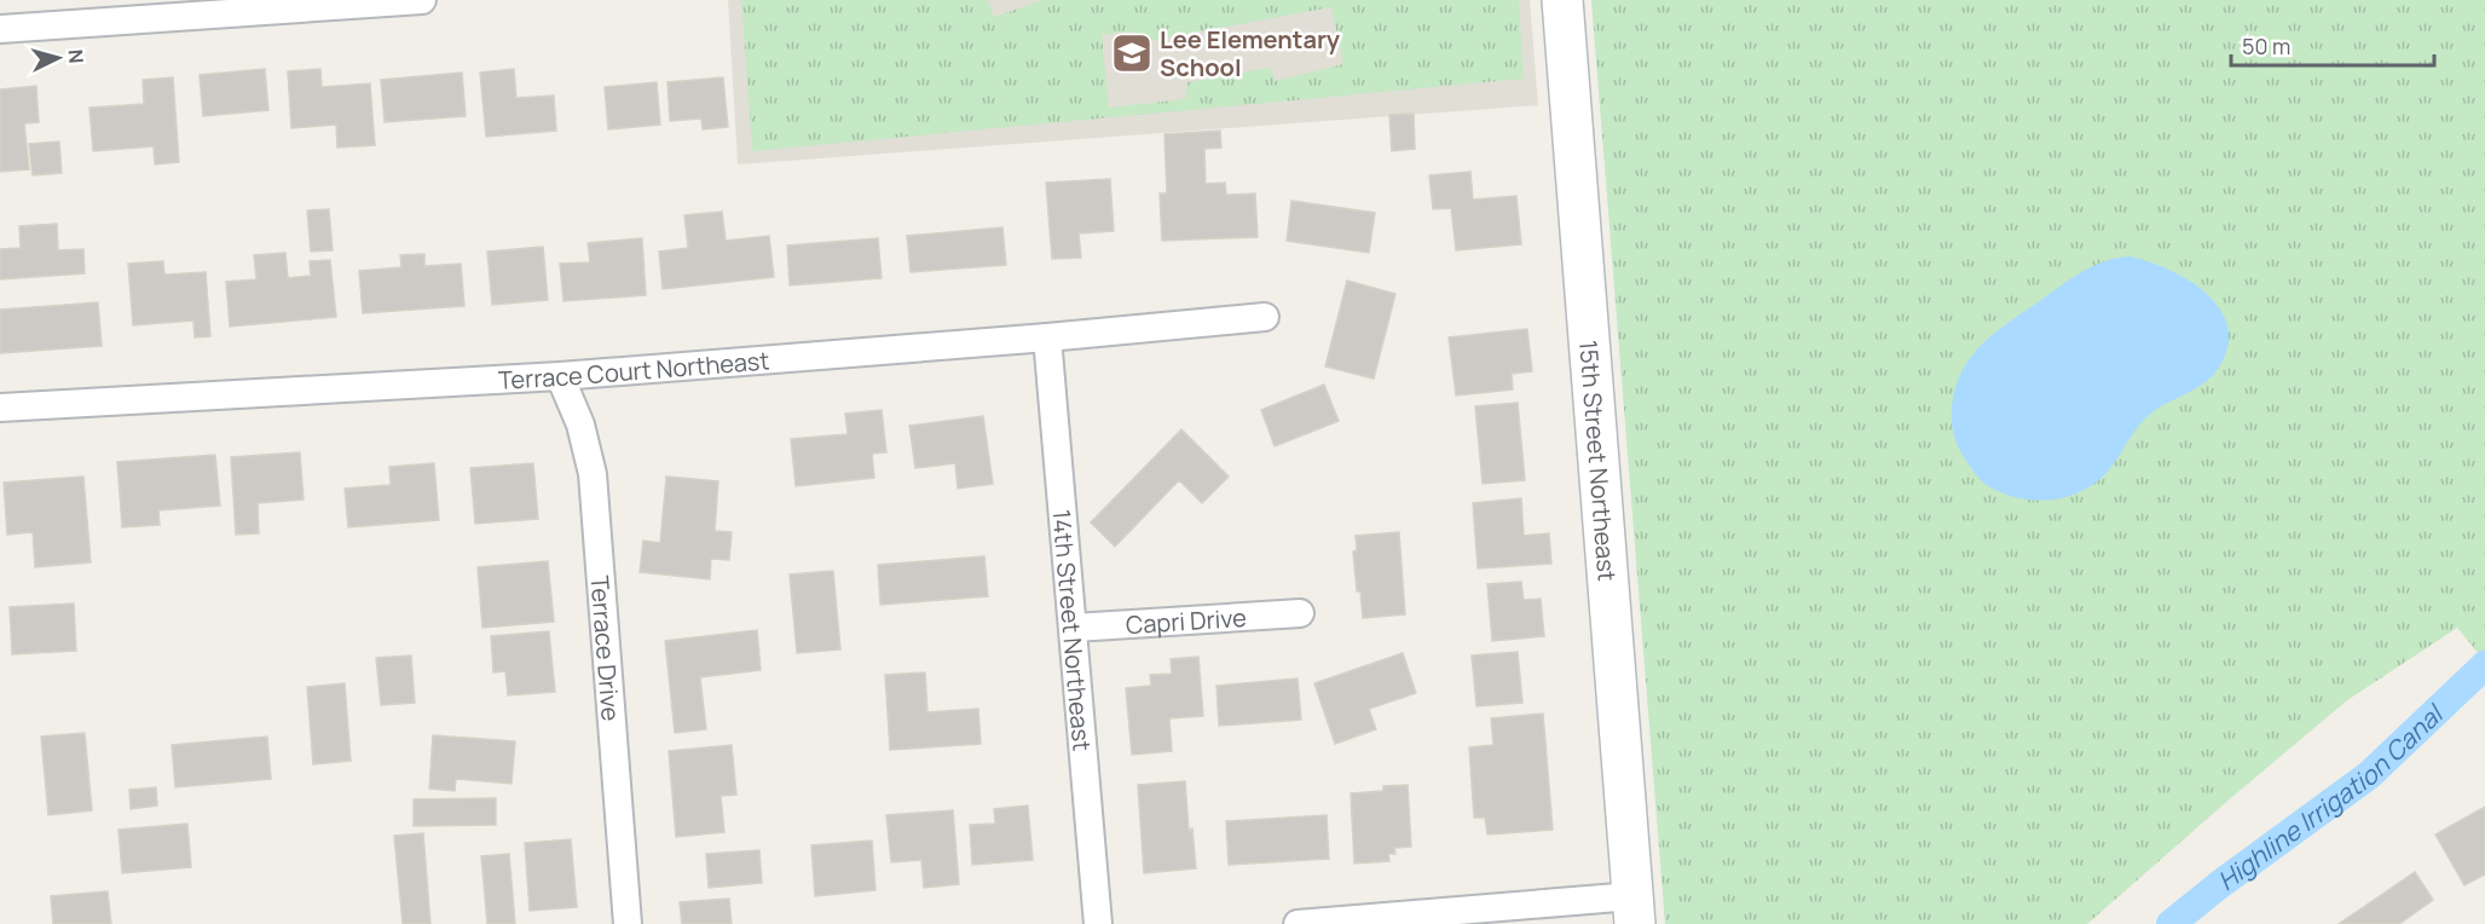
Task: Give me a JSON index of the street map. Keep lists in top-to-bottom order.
{
  "streets": {
    "street": [
      "Terrace Court Northeast",
      "15th Street Northeast",
      "Capri Drive",
      "14th Street Northeast",
      "Terrace Drive"
    ]
  },
  "crossings": [
    ["Terrace Court Northeast", "14th Street Northeast"],
    ["Terrace Court Northeast", "Terrace Drive"],
    ["Capri Drive", "14th Street Northeast"]
  ],
  "water": ["Highline Irrigation Canal"],
  "places": {
    "school or university": ["Lee Elementary School"]
  },
  "scale_bar": "50 m",
  "north": "right"
}
